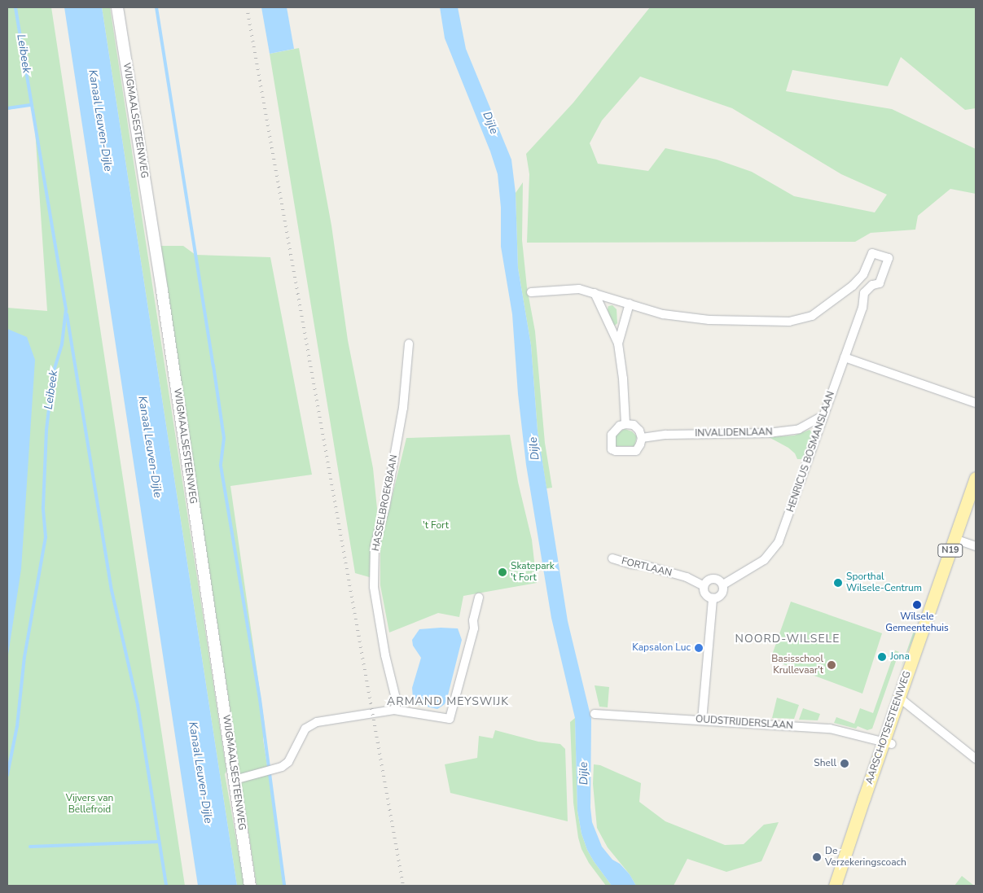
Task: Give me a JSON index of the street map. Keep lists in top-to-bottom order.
{
  "streets": {
    "main road": ["N19", "AARSCHOTSESTEENWEG"],
    "street": [
      "WIJGMAALSESTEENWEG",
      "INVALIDENLAAN",
      "HENRICUS BOSMANSLAAN",
      "HASSELBROEKBAAN",
      "FORTLAAN",
      "OUDSTRIJDERSLAAN"
    ]
  },
  "crossings": [
    ["INVALIDENLAAN", "HENRICUS BOSMANSLAAN"],
    ["HENRICUS BOSMANSLAAN", "FORTLAAN"],
    ["OUDSTRIJDERSLAAN", "AARSCHOTSESTEENWEG"]
  ],
  "districts": ["NOORD-WILSELE", "ARMAND MEYSWIJK"],
  "water": ["Leibeek", "Kanaal Leuven-Dijle", "Dijle"],
  "parks": ["'t Fort", "Vijvers van Bellefroid"],
  "places": [
    "Skatepark 't Fort",
    "Sporthal Wilsele-Centrum",
    "Wilsele Gemeentehuis",
    "Kapsalon Luc",
    "Jona",
    "Basisschool Krullevaar't",
    "Shell",
    "De Verzekeringscoach"
  ]
}
